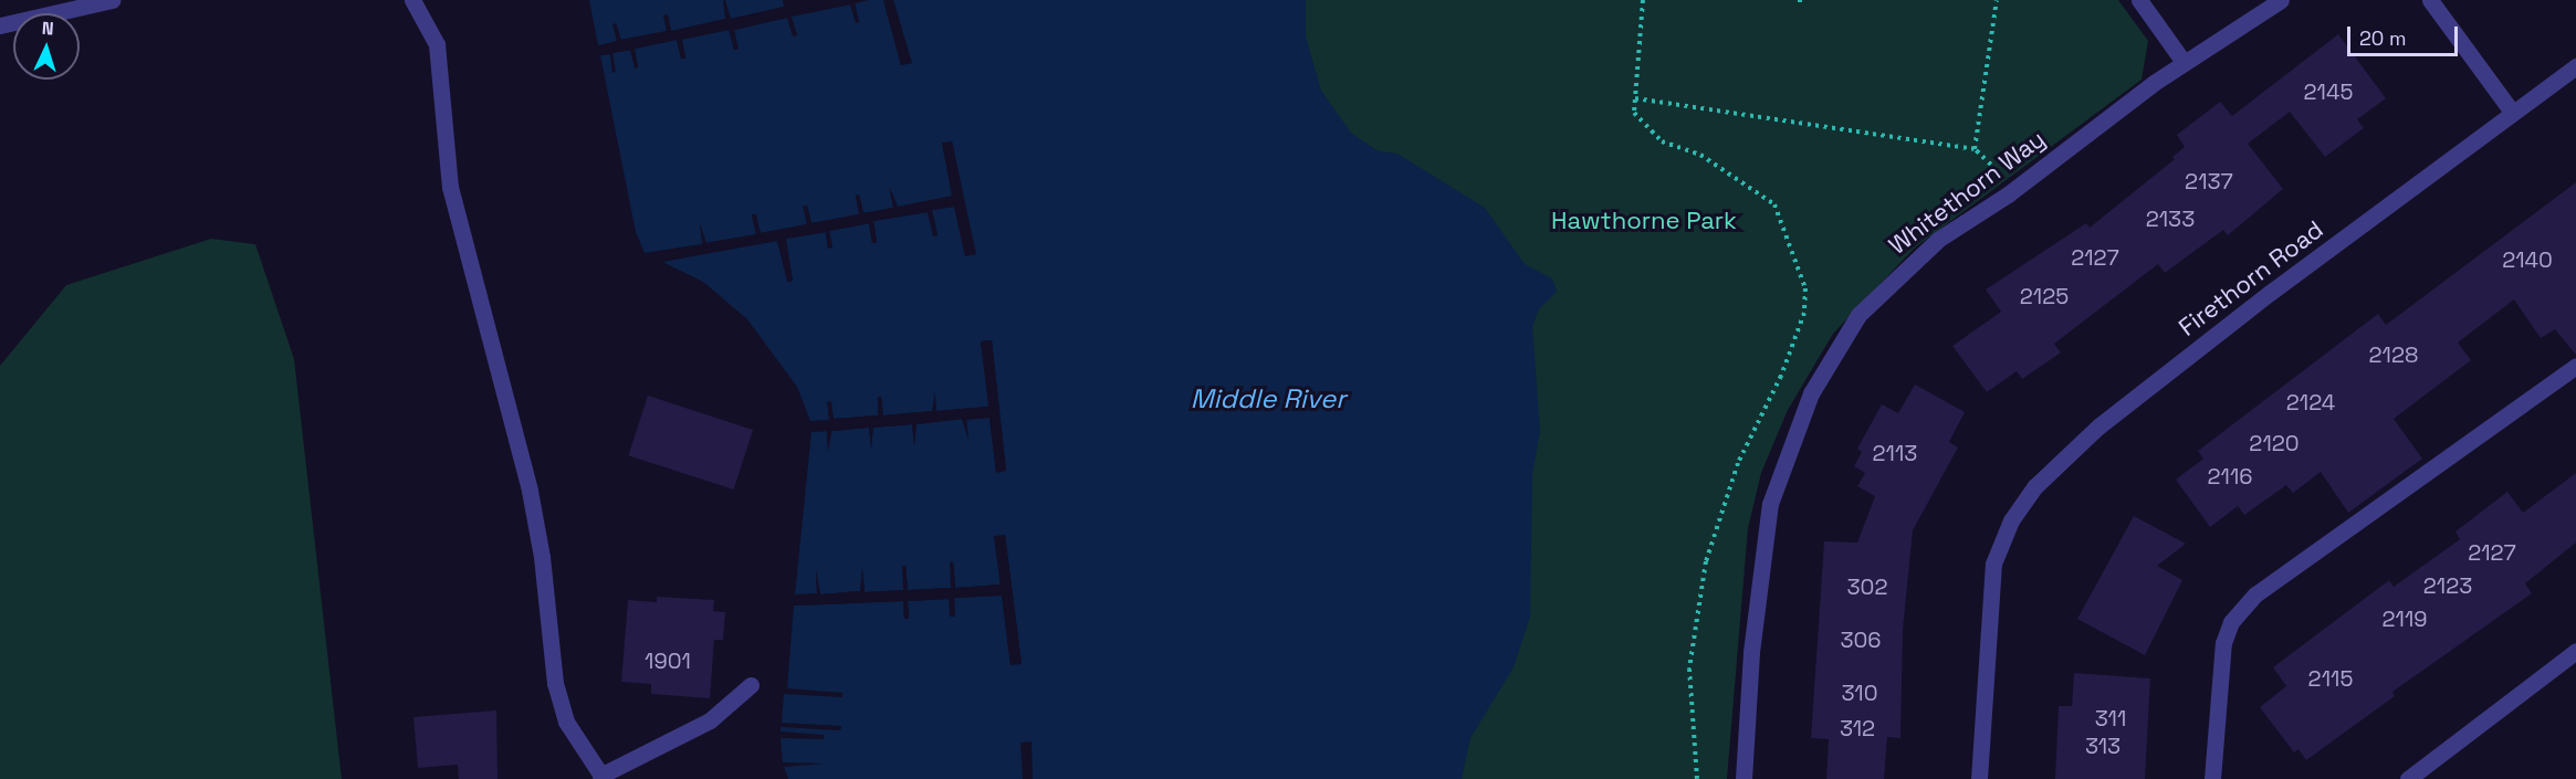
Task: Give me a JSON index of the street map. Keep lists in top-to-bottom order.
{
  "streets": {
    "street": ["Whitethorn Way", "Firethorn Road"]
  },
  "water": ["Middle River"],
  "parks": ["Hawthorne Park"],
  "house_numbers": [
    "2145",
    "2137",
    "2133",
    "2127",
    "2140",
    "2125",
    "2128",
    "2124",
    "2120",
    "2113",
    "2116",
    "2127",
    "2123",
    "302",
    "2119",
    "306",
    "1901",
    "2115",
    "310",
    "311",
    "312",
    "313"
  ],
  "scale_bar": "20 m",
  "north": "top"
}
